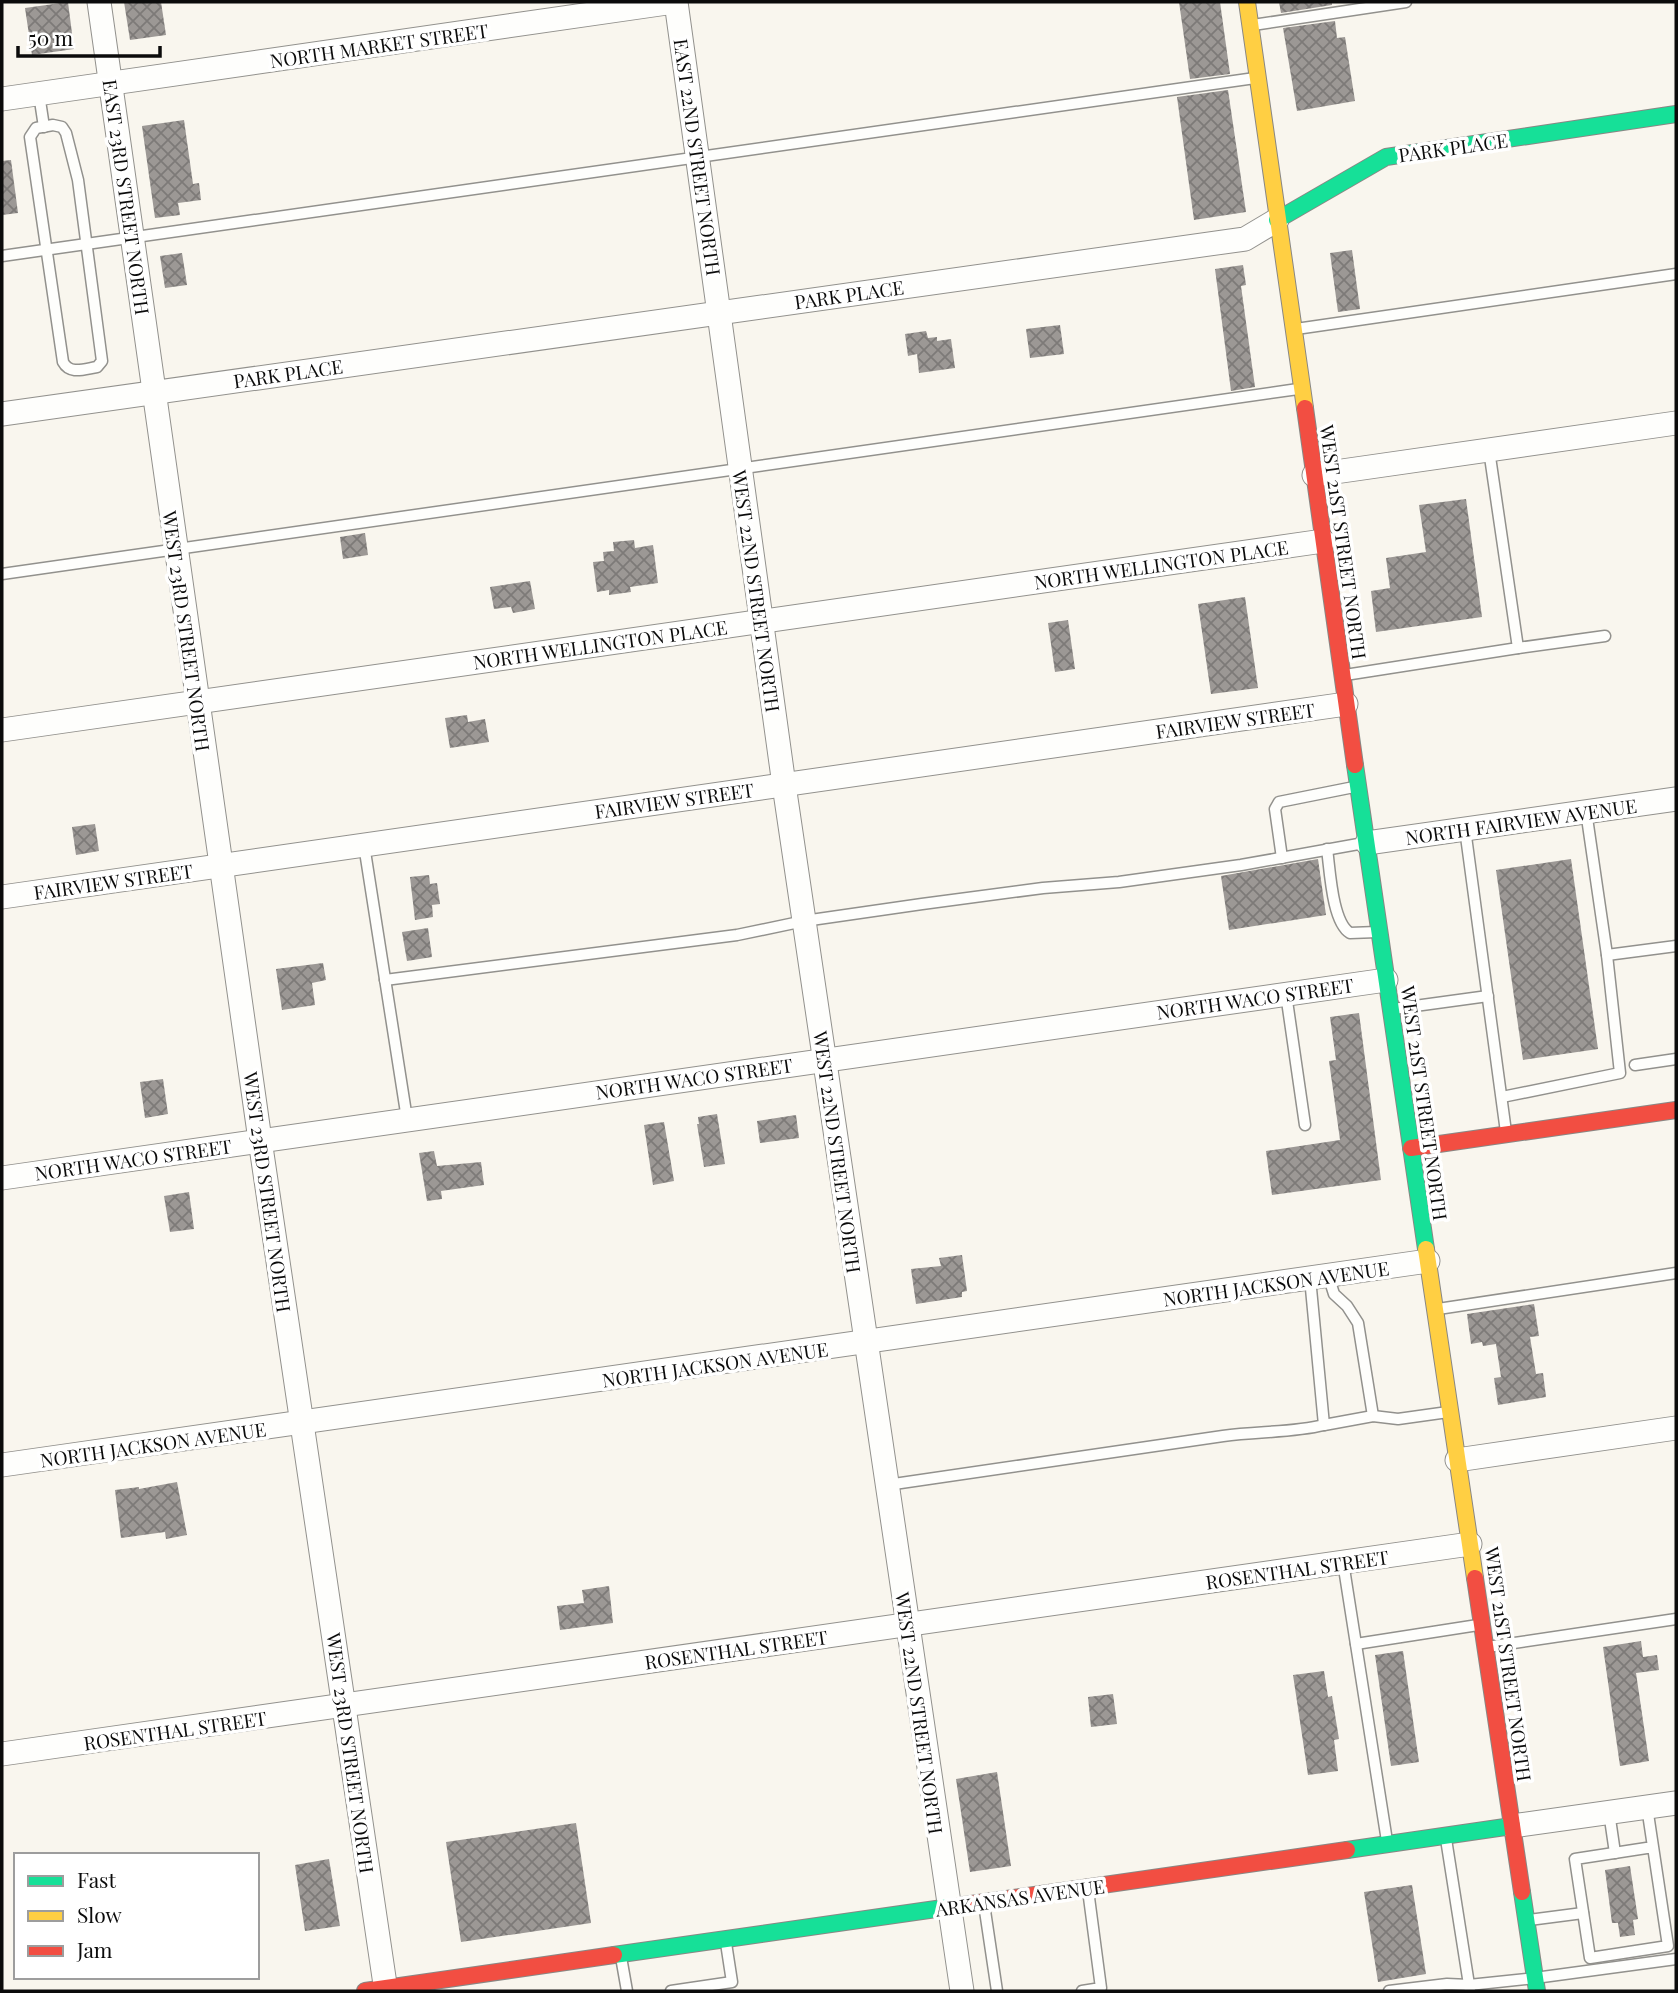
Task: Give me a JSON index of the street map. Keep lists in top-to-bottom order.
{
  "streets": {
    "main road": ["PARK PLACE", "WEST 21ST STREET NORTH", "ARKANSAS AVENUE"],
    "street": [
      "NORTH MARKET STREET",
      "EAST 22ND STREET NORTH",
      "EAST 23RD STREET NORTH",
      "NORTH WELLINGTON PLACE",
      "WEST 22ND STREET NORTH",
      "WEST 23RD STREET NORTH",
      "FAIRVIEW STREET",
      "NORTH FAIRVIEW AVENUE",
      "NORTH WACO STREET",
      "NORTH JACKSON AVENUE",
      "ROSENTHAL STREET"
    ]
  },
  "crossings": [
    ["NORTH MARKET STREET", "EAST 22ND STREET NORTH"],
    ["NORTH MARKET STREET", "EAST 23RD STREET NORTH"],
    ["PARK PLACE", "EAST 22ND STREET NORTH"],
    ["PARK PLACE", "EAST 23RD STREET NORTH"],
    ["PARK PLACE", "WEST 21ST STREET NORTH"],
    ["PARK PLACE", "WEST 22ND STREET NORTH"],
    ["PARK PLACE", "WEST 23RD STREET NORTH"],
    ["EAST 22ND STREET NORTH", "WEST 22ND STREET NORTH"],
    ["EAST 23RD STREET NORTH", "WEST 23RD STREET NORTH"],
    ["WEST 21ST STREET NORTH", "NORTH WELLINGTON PLACE"],
    ["WEST 21ST STREET NORTH", "FAIRVIEW STREET"],
    ["WEST 21ST STREET NORTH", "NORTH FAIRVIEW AVENUE"],
    ["WEST 21ST STREET NORTH", "NORTH WACO STREET"],
    ["WEST 21ST STREET NORTH", "NORTH JACKSON AVENUE"],
    ["WEST 21ST STREET NORTH", "ROSENTHAL STREET"],
    ["WEST 21ST STREET NORTH", "ARKANSAS AVENUE"],
    ["NORTH WELLINGTON PLACE", "WEST 22ND STREET NORTH"],
    ["NORTH WELLINGTON PLACE", "WEST 23RD STREET NORTH"],
    ["WEST 22ND STREET NORTH", "FAIRVIEW STREET"],
    ["WEST 22ND STREET NORTH", "NORTH WACO STREET"],
    ["WEST 22ND STREET NORTH", "NORTH JACKSON AVENUE"],
    ["WEST 22ND STREET NORTH", "ROSENTHAL STREET"],
    ["WEST 22ND STREET NORTH", "ARKANSAS AVENUE"],
    ["WEST 23RD STREET NORTH", "FAIRVIEW STREET"],
    ["WEST 23RD STREET NORTH", "NORTH WACO STREET"],
    ["WEST 23RD STREET NORTH", "NORTH JACKSON AVENUE"],
    ["WEST 23RD STREET NORTH", "ROSENTHAL STREET"],
    ["WEST 23RD STREET NORTH", "ARKANSAS AVENUE"]
  ],
  "legend": ["Fast", "Slow", "Jam"],
  "scale_bar": "50 m"
}
